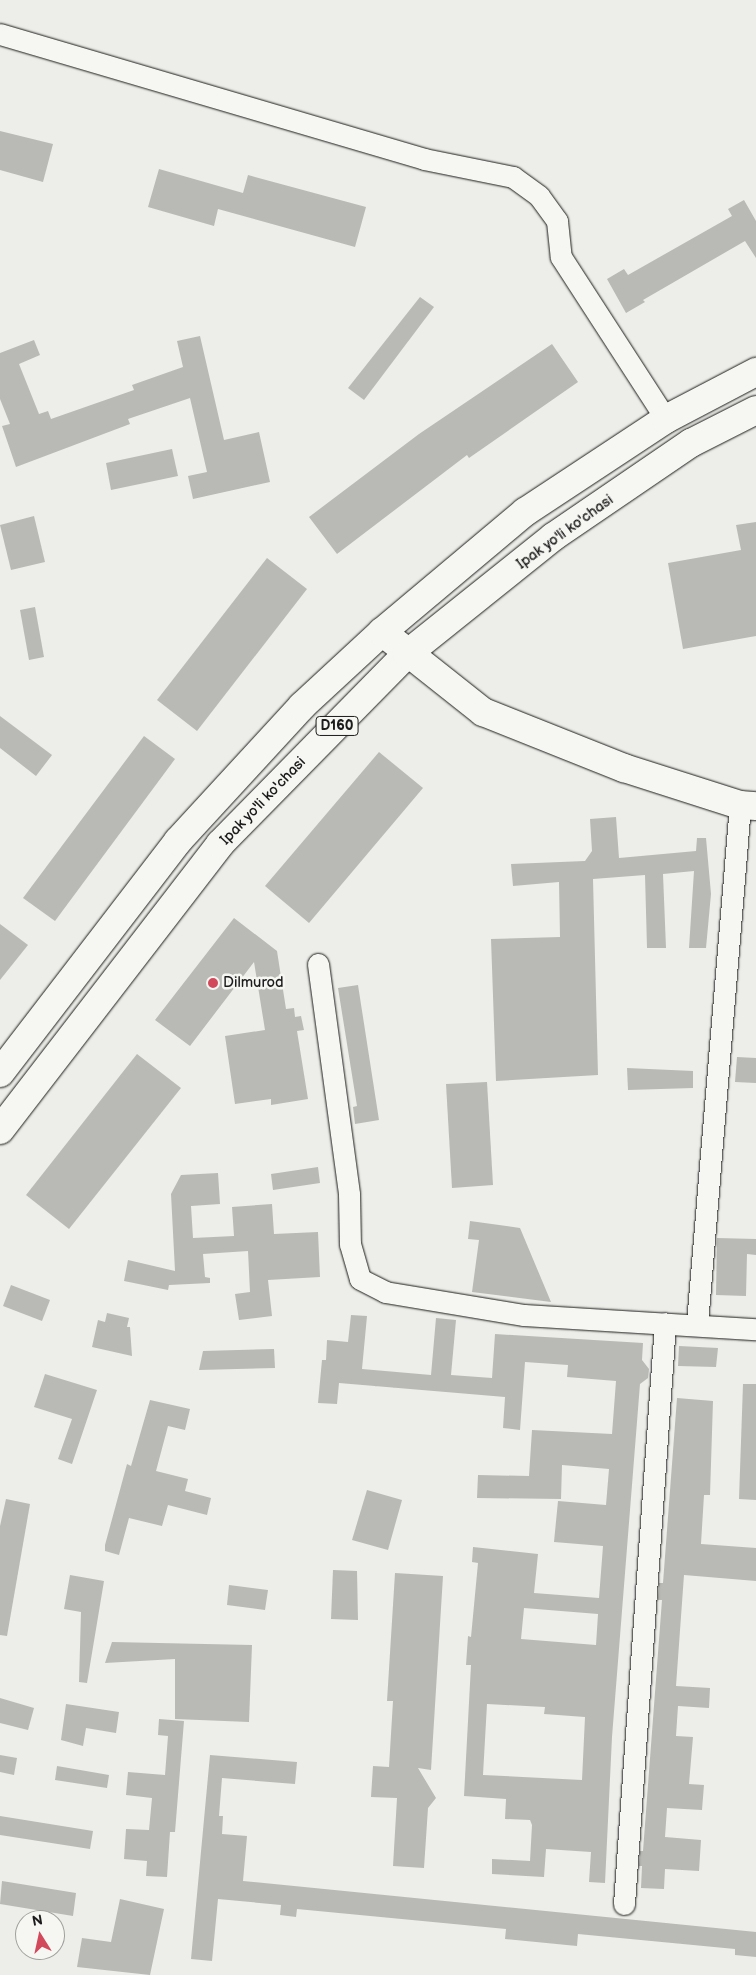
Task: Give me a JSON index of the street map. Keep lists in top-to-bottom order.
{
  "streets": {
    "main road": ["Ipak yo'li ko'chasi", "D160"]
  },
  "places": ["Dilmurod"],
  "north": "top"
}
